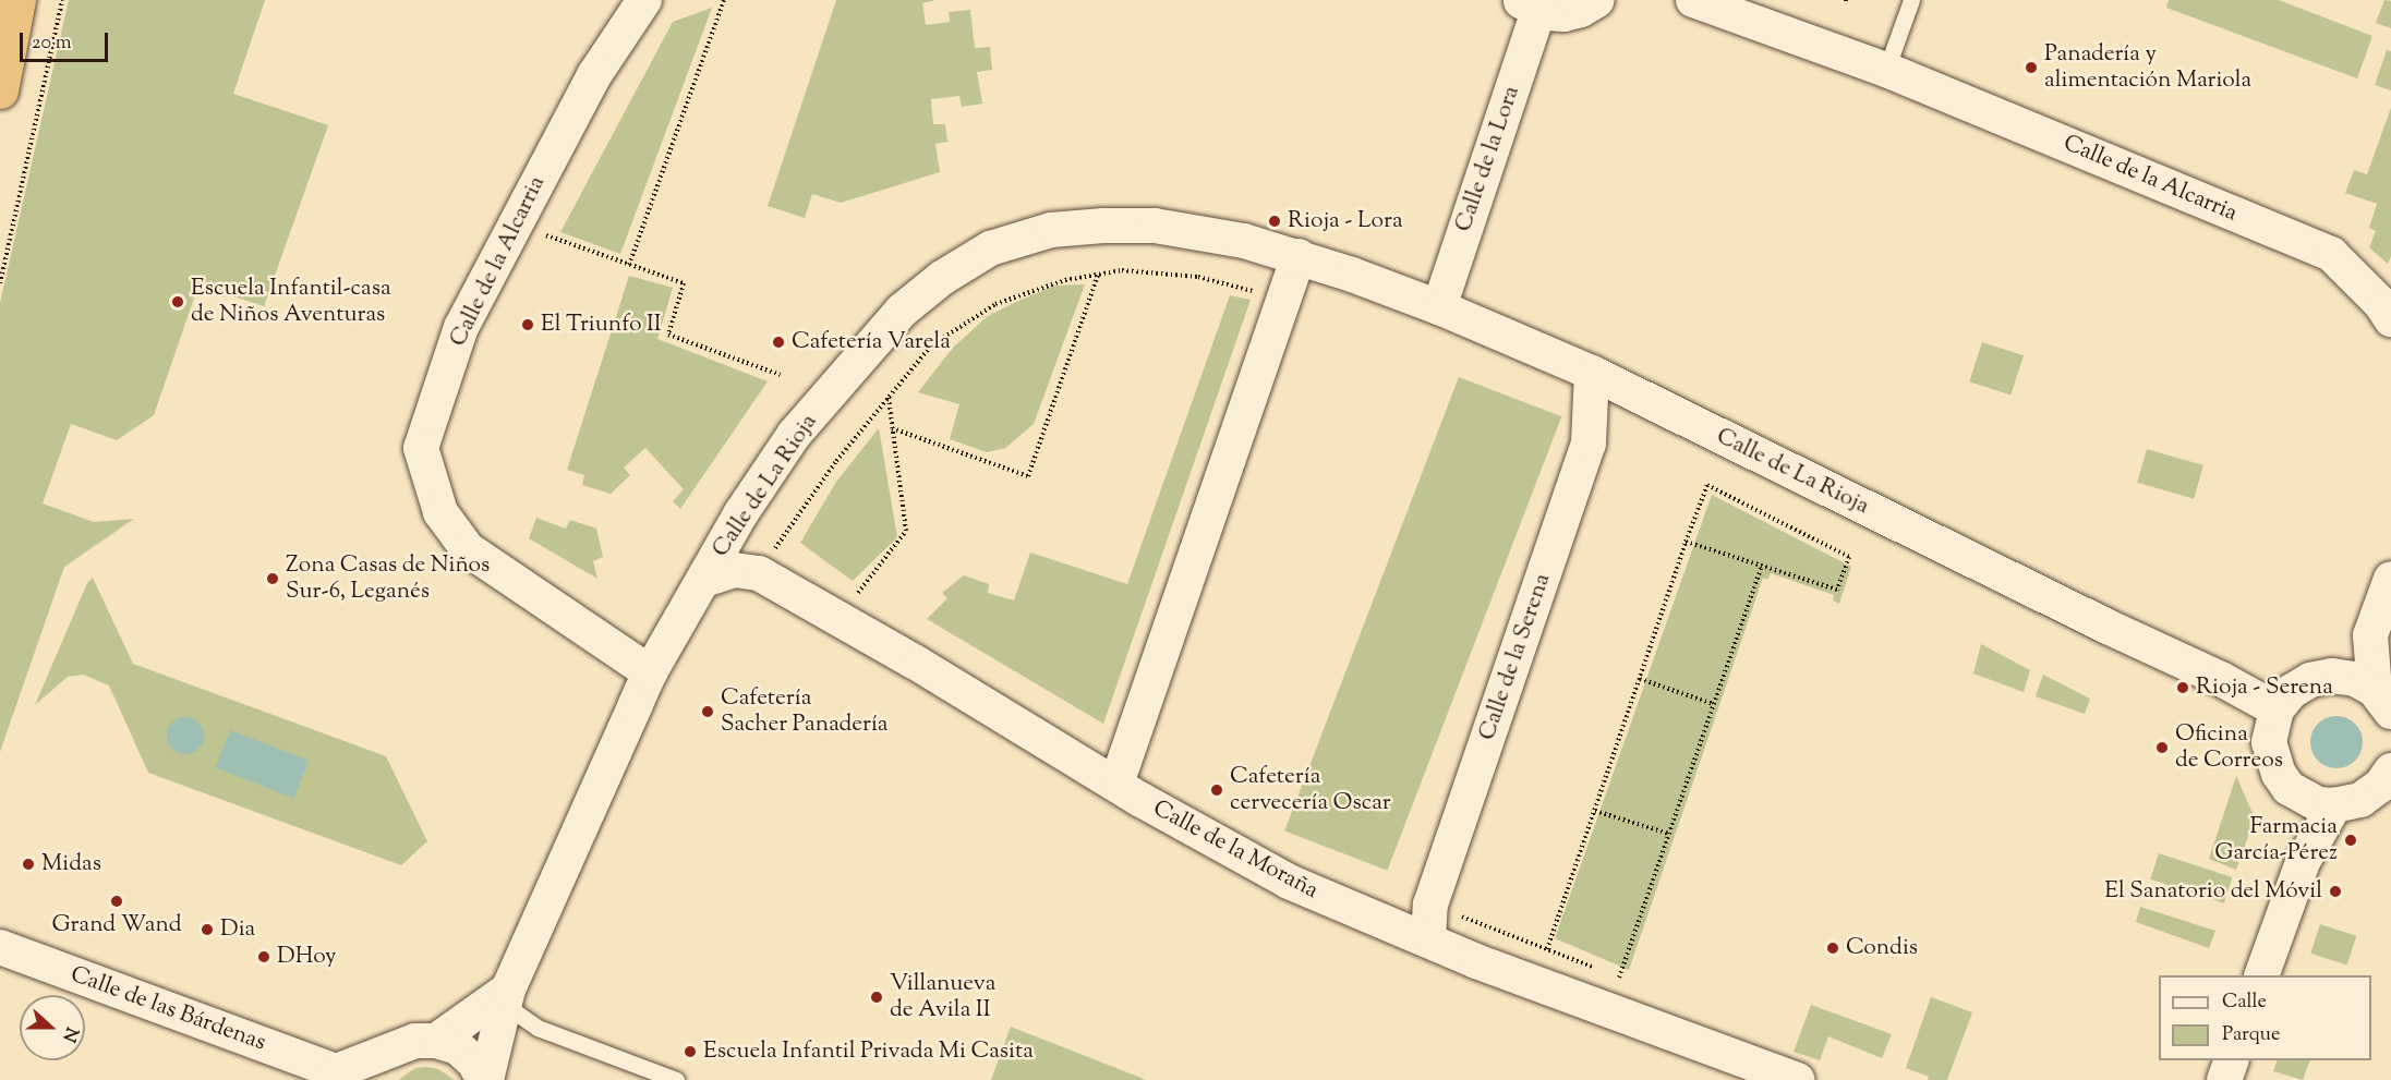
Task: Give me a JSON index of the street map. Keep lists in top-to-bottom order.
{
  "streets": {
    "street": [
      "Calle de la Lora",
      "Calle de la Alcarria",
      "Calle de La Rioja",
      "Calle de la Serena",
      "Calle de la Moraña",
      "Calle de las Bárdenas"
    ]
  },
  "crossings": [
    ["Calle de la Lora", "Calle de La Rioja"],
    ["Calle de la Alcarria", "Calle de La Rioja"],
    ["Calle de La Rioja", "Calle de la Serena"],
    ["Calle de La Rioja", "Calle de la Moraña"],
    ["Calle de la Serena", "Calle de la Moraña"]
  ],
  "places": [
    "Panadería y alimentación Mariola",
    "Rioja - Lora",
    "Escuela Infantil-casa de Niños Aventuras",
    "El Triunfo II",
    "Cafetería Varela",
    "Zona Casas de Niños Sur-6, Leganés",
    "Rioja - Serena",
    "Cafetería Sacher Panadería",
    "Oficina de Correos",
    "Cafetería cervecería Oscar",
    "Farmacia García-Pérez",
    "Midas",
    "El Sanatorio del Móvil",
    "Grand Wand",
    "Dia",
    "Condis",
    "DHoy",
    "Villanueva de Avila II",
    "Escuela Infantil Privada Mi Casita"
  ],
  "legend": ["Calle", "Parque"],
  "scale_bar": "20 m",
  "north": "right"
}
